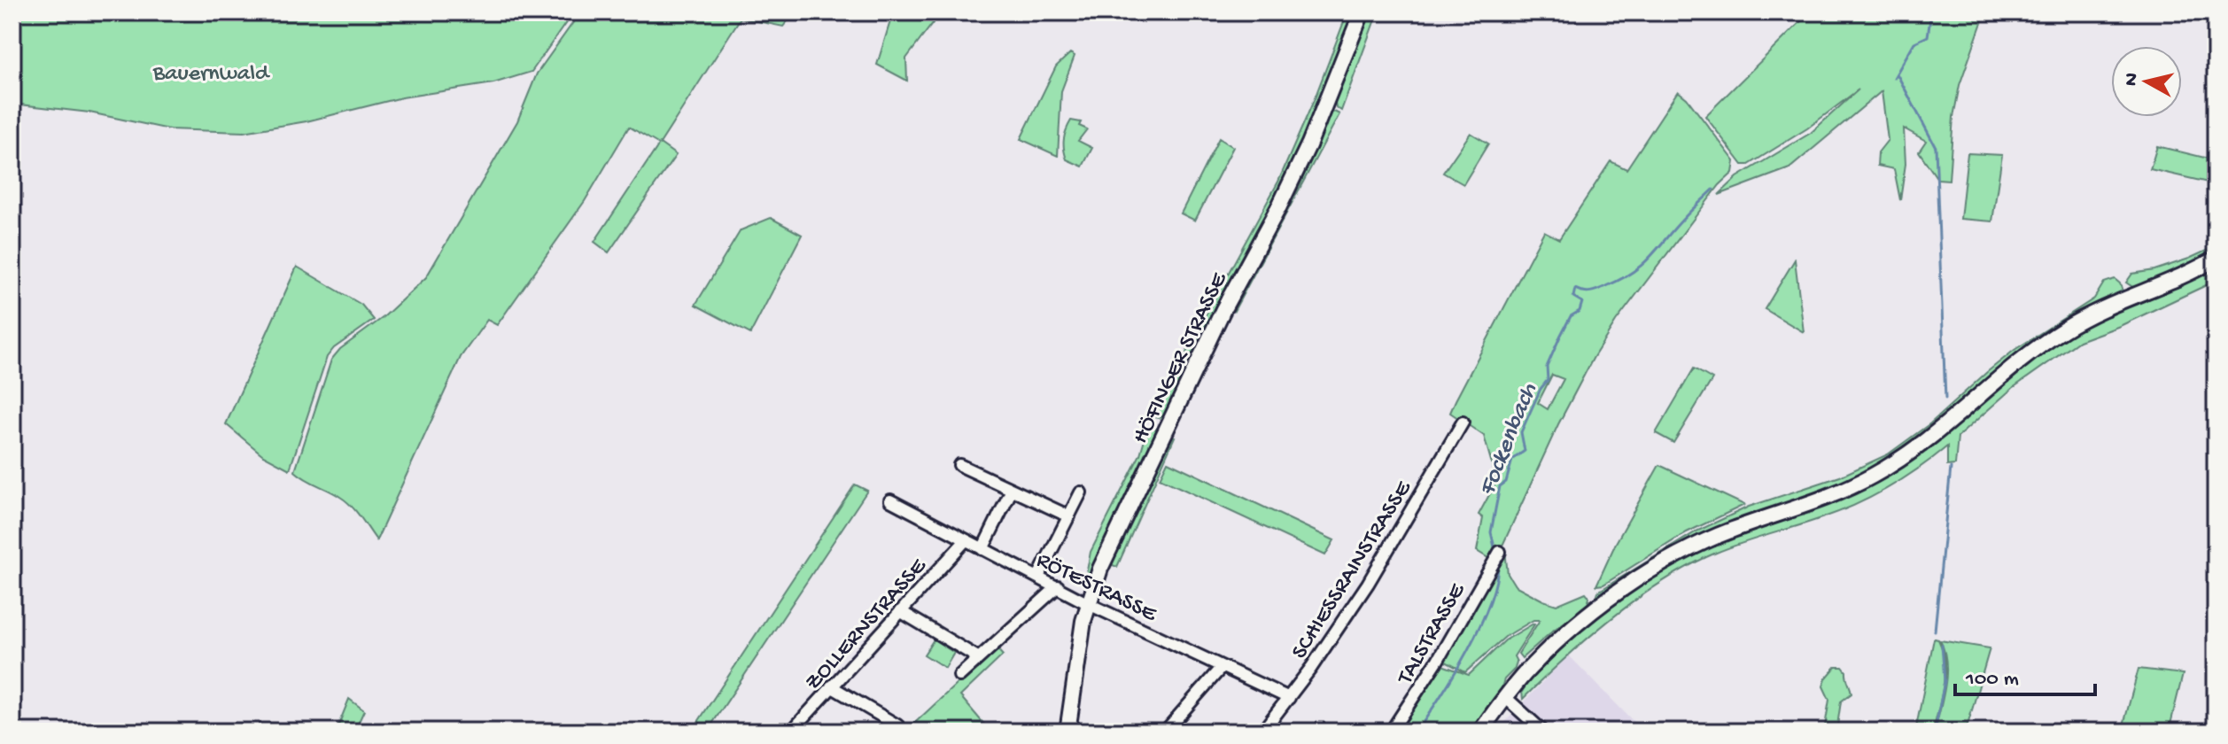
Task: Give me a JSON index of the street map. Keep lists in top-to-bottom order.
{
  "streets": {
    "street": [
      "HÖFINGER STRASSE",
      "SCHIESSRAINSTRASSE",
      "RÖTESTRASSE",
      "ZOLLERNSTRASSE",
      "TALSTRASSE"
    ]
  },
  "crossings": [
    ["HÖFINGER STRASSE", "RÖTESTRASSE"],
    ["SCHIESSRAINSTRASSE", "RÖTESTRASSE"],
    ["RÖTESTRASSE", "ZOLLERNSTRASSE"]
  ],
  "water": ["Fockenbach"],
  "parks": ["Bauernwald"],
  "scale_bar": "100 m",
  "north": "left"
}
